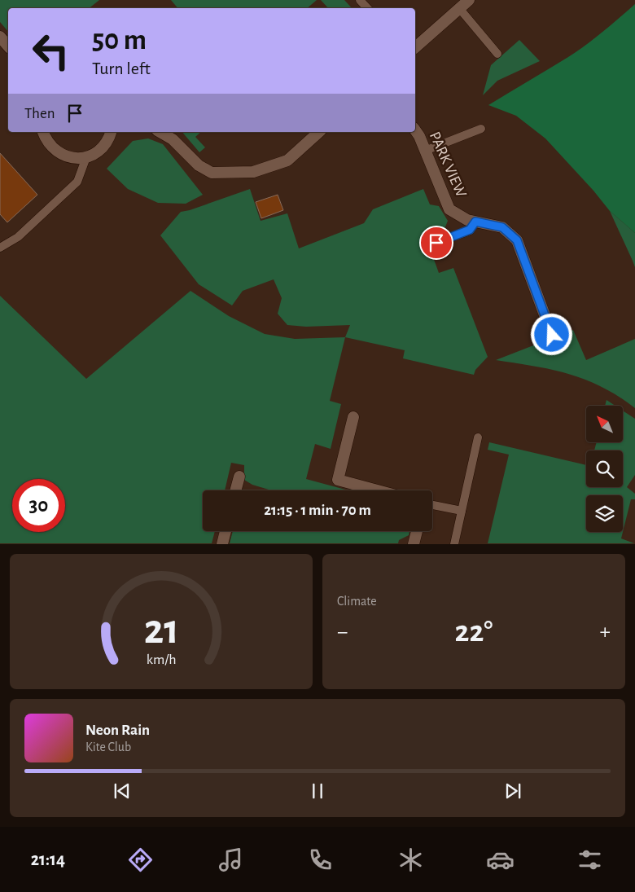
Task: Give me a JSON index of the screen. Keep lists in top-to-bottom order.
{
  "streets": {
    "street": ["PARK VIEW"]
  },
  "north": "top left",
  "page": {
    "turn": ["50 m", "Turn left"],
    "then": "Then",
    "limit": "30",
    "trip": "21:15 · 1 min · 70 m",
    "tile": "Climate",
    "heat": ["−", "22°", "+"],
    "song": ["Neon Rain", "Kite Club"],
    "tabs": "21:14",
    "gauge": ["21", "km/h"]
  }
}
